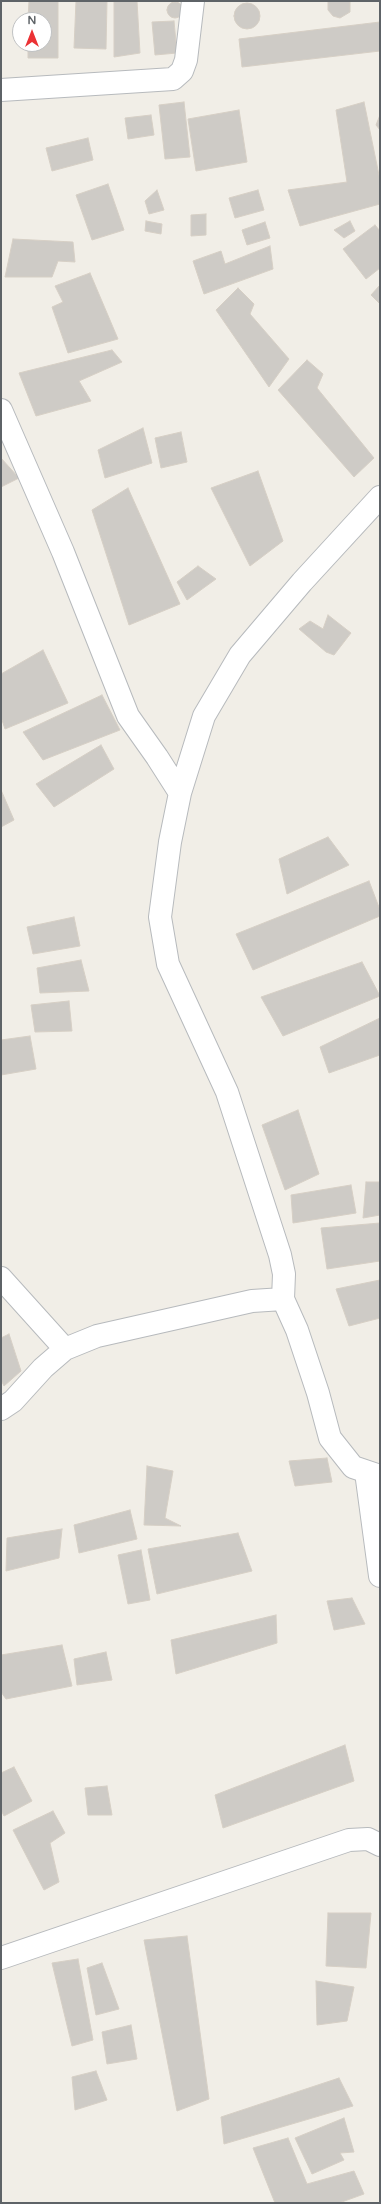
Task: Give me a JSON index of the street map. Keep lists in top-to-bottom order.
{
  "north": "top"
}
